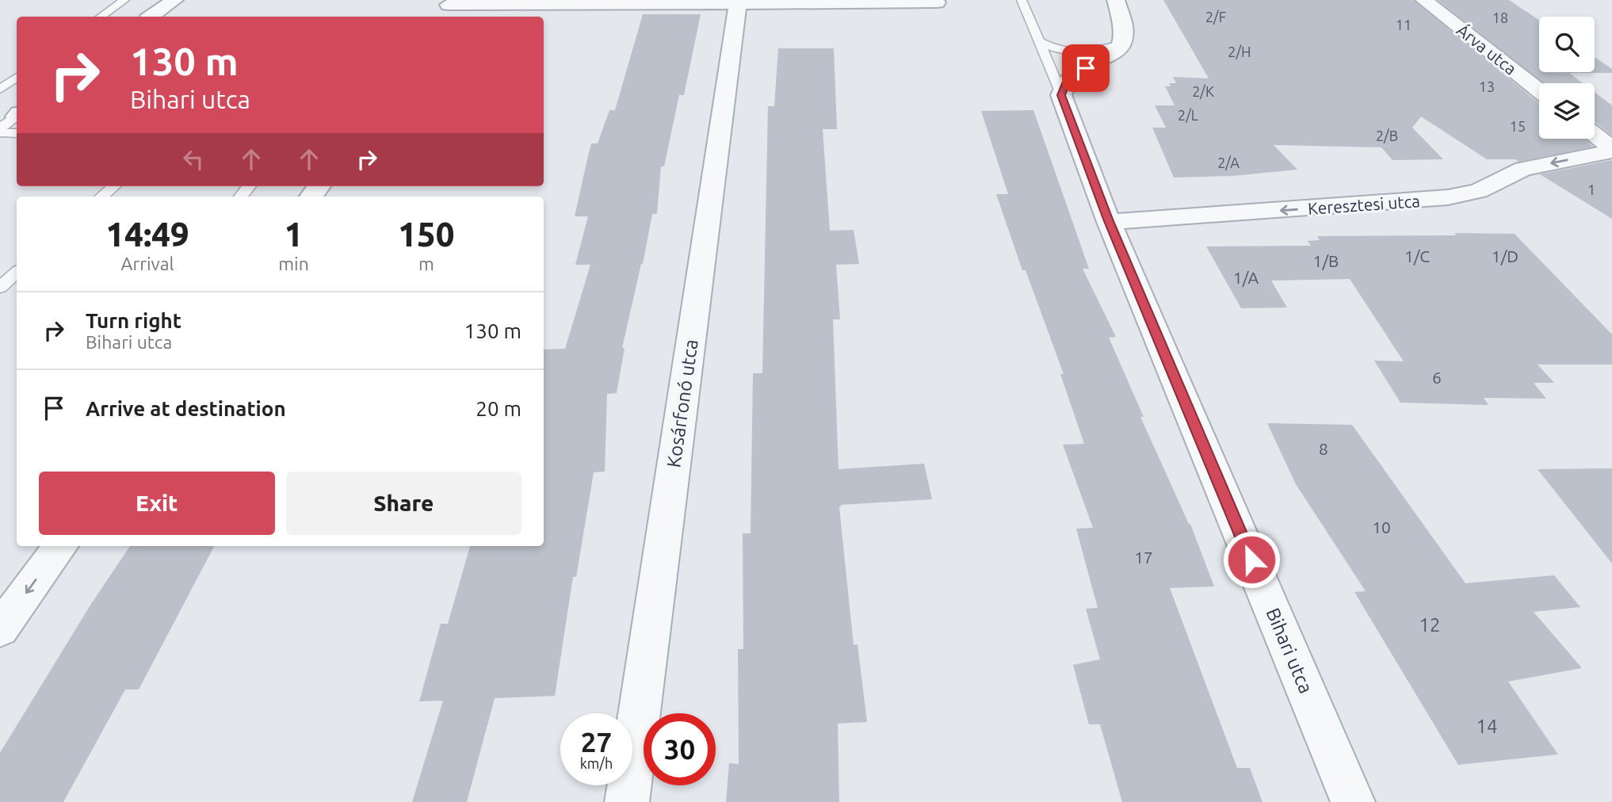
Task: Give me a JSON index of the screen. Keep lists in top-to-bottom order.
{
  "streets": {
    "street": [
      "Árva utca",
      "Keresztesi utca",
      "Kosárfonó utca",
      "Bihari utca"
    ]
  },
  "crossings": [
    ["Keresztesi utca", "Bihari utca"]
  ],
  "one_way": ["Keresztesi utca"],
  "house_numbers": [
    "2/F",
    "18",
    "11",
    "2/H",
    "13",
    "2/K",
    "2/L",
    "15",
    "2/B",
    "2/A",
    "1",
    "1/C",
    "1/D",
    "1/B",
    "1/A",
    "6",
    "8",
    "10",
    "17",
    "12",
    "14"
  ],
  "page": {
    "turn": ["130 m", "Bihari utca"],
    "eta": [
      "14:49",
      "Arrival",
      "1",
      "min",
      "150",
      "m"
    ],
    "list": [
      {
        "name": "Turn right",
        "note": "Bihari utca",
        "value": "130 m"
      },
      {
        "name": "Arrive at destination",
        "value": "20 m"
      }
    ],
    "buttons": ["Exit", "Share"],
    "speed": "27 km/h",
    "limit": "30"
  }
}
